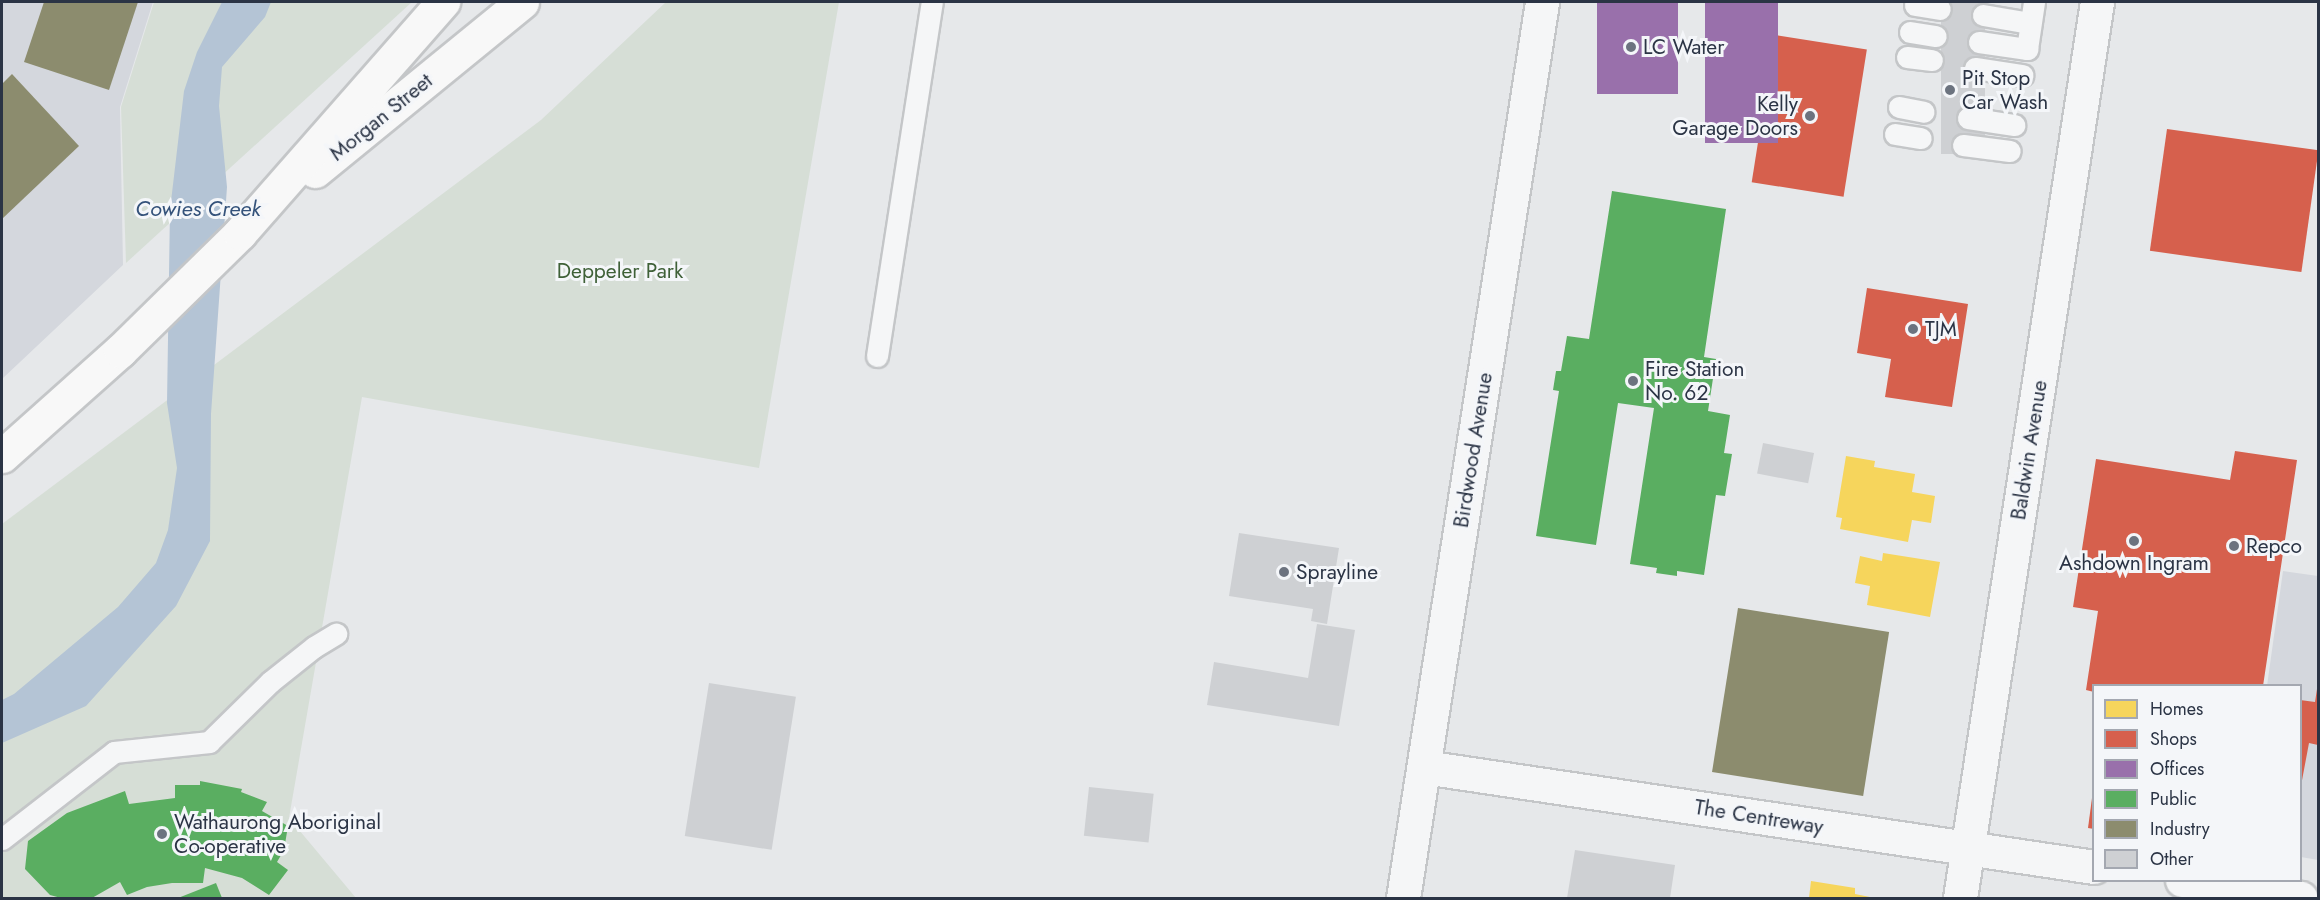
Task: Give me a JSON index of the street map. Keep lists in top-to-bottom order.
{
  "streets": {
    "main road": ["Morgan Street"],
    "street": ["Birdwood Avenue", "Baldwin Avenue", "The Centreway"]
  },
  "crossings": [
    ["Birdwood Avenue", "The Centreway"],
    ["Baldwin Avenue", "The Centreway"]
  ],
  "water": ["Cowies Creek"],
  "parks": ["Deppeler Park"],
  "places": [
    "LC Water",
    "Pit Stop Car Wash",
    "Kelly Garage Doors",
    "TJM",
    "Fire Station No. 62",
    "Ashdown Ingram",
    "Repco",
    "Sprayline",
    "Wathaurong Aboriginal Co-operative"
  ],
  "legend": [
    "Homes",
    "Shops",
    "Offices",
    "Public",
    "Industry",
    "Other"
  ]
}
